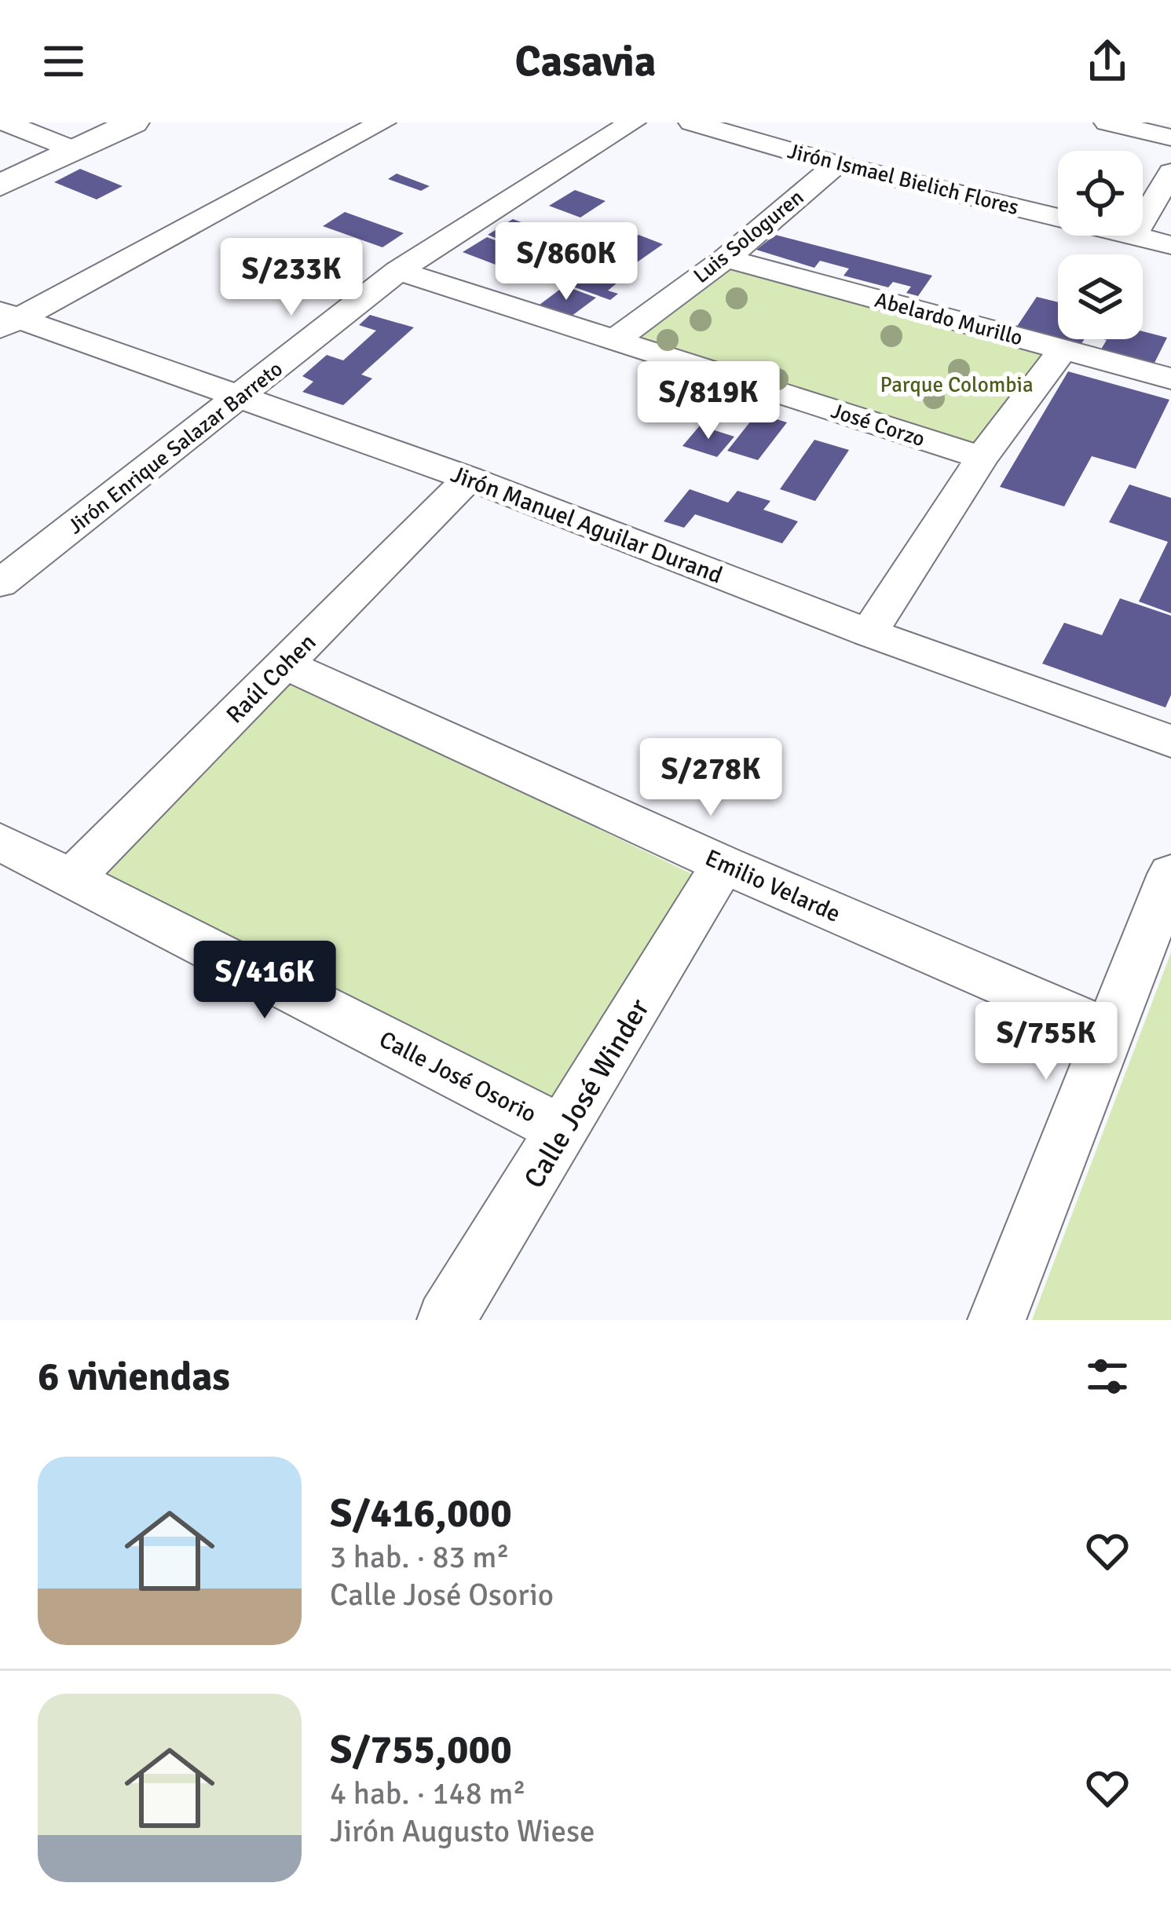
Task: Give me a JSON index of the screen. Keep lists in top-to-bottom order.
{
  "streets": {
    "street": [
      "Jirón Ismael Bielich Flores",
      "Luis Sologuren",
      "Abelardo Murillo",
      "José Corzo",
      "Jirón Enrique Salazar Barreto",
      "Jirón Manuel Aguilar Durand",
      "Raúl Cohen",
      "Emilio Velarde",
      "Calle José Osorio",
      "Calle José Winder"
    ]
  },
  "crossings": [
    ["Jirón Ismael Bielich Flores", "Luis Sologuren"],
    ["Luis Sologuren", "Abelardo Murillo"],
    ["Luis Sologuren", "José Corzo"],
    ["José Corzo", "Jirón Enrique Salazar Barreto"],
    ["Jirón Enrique Salazar Barreto", "Jirón Manuel Aguilar Durand"],
    ["Jirón Manuel Aguilar Durand", "Raúl Cohen"],
    ["Raúl Cohen", "Emilio Velarde"],
    ["Raúl Cohen", "Calle José Osorio"],
    ["Emilio Velarde", "Calle José Winder"],
    ["Calle José Osorio", "Calle José Winder"]
  ],
  "parks": ["Parque Colombia"],
  "page": {
    "header": "Casavia",
    "price": [
      "S/860K",
      "S/233K",
      "S/819K",
      "S/278K",
      "S/416K",
      "S/755K"
    ],
    "heading": "6 viviendas",
    "list": [
      {
        "name": "S/416,000",
        "note": "3 hab. · 83 m² · Calle José Osorio"
      },
      {
        "name": "S/755,000",
        "note": "4 hab. · 148 m² · Jirón Augusto Wiese"
      }
    ]
  }
}
